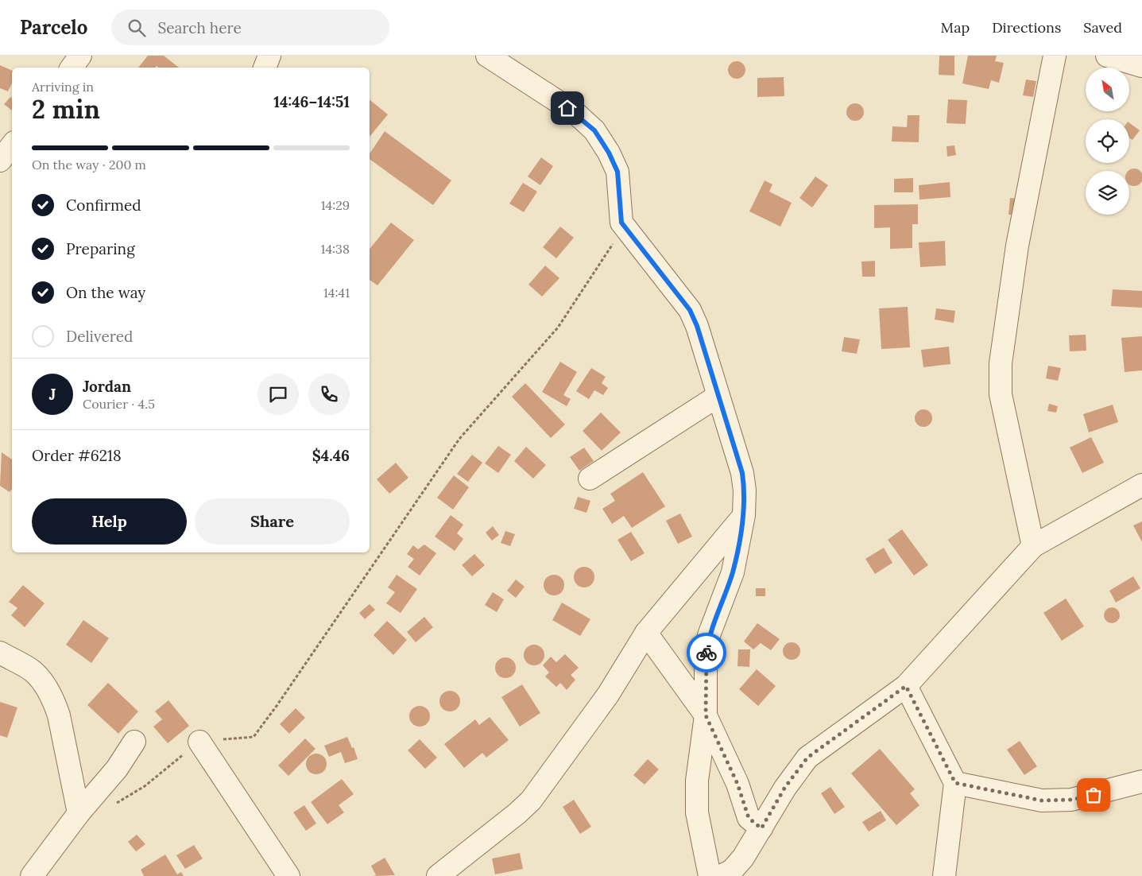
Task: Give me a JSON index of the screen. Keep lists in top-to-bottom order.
{
  "north": "top left",
  "page": {
    "header": "Parcelo",
    "search": "Search here",
    "nav": ["Map", "Directions", "Saved"],
    "heading": ["2 min", "Arriving in", "14:46–14:51"],
    "panel": [
      "Jordan",
      "Courier · 4.5",
      "Order #6218",
      "$4.46"
    ],
    "bar": "On the way · 200 m",
    "list": [
      ["Confirmed", "14:29"],
      ["Preparing", "14:38"],
      ["On the way", "14:41"],
      "Delivered"
    ],
    "round": "J",
    "buttons": ["Help", "Share"]
  }
}
